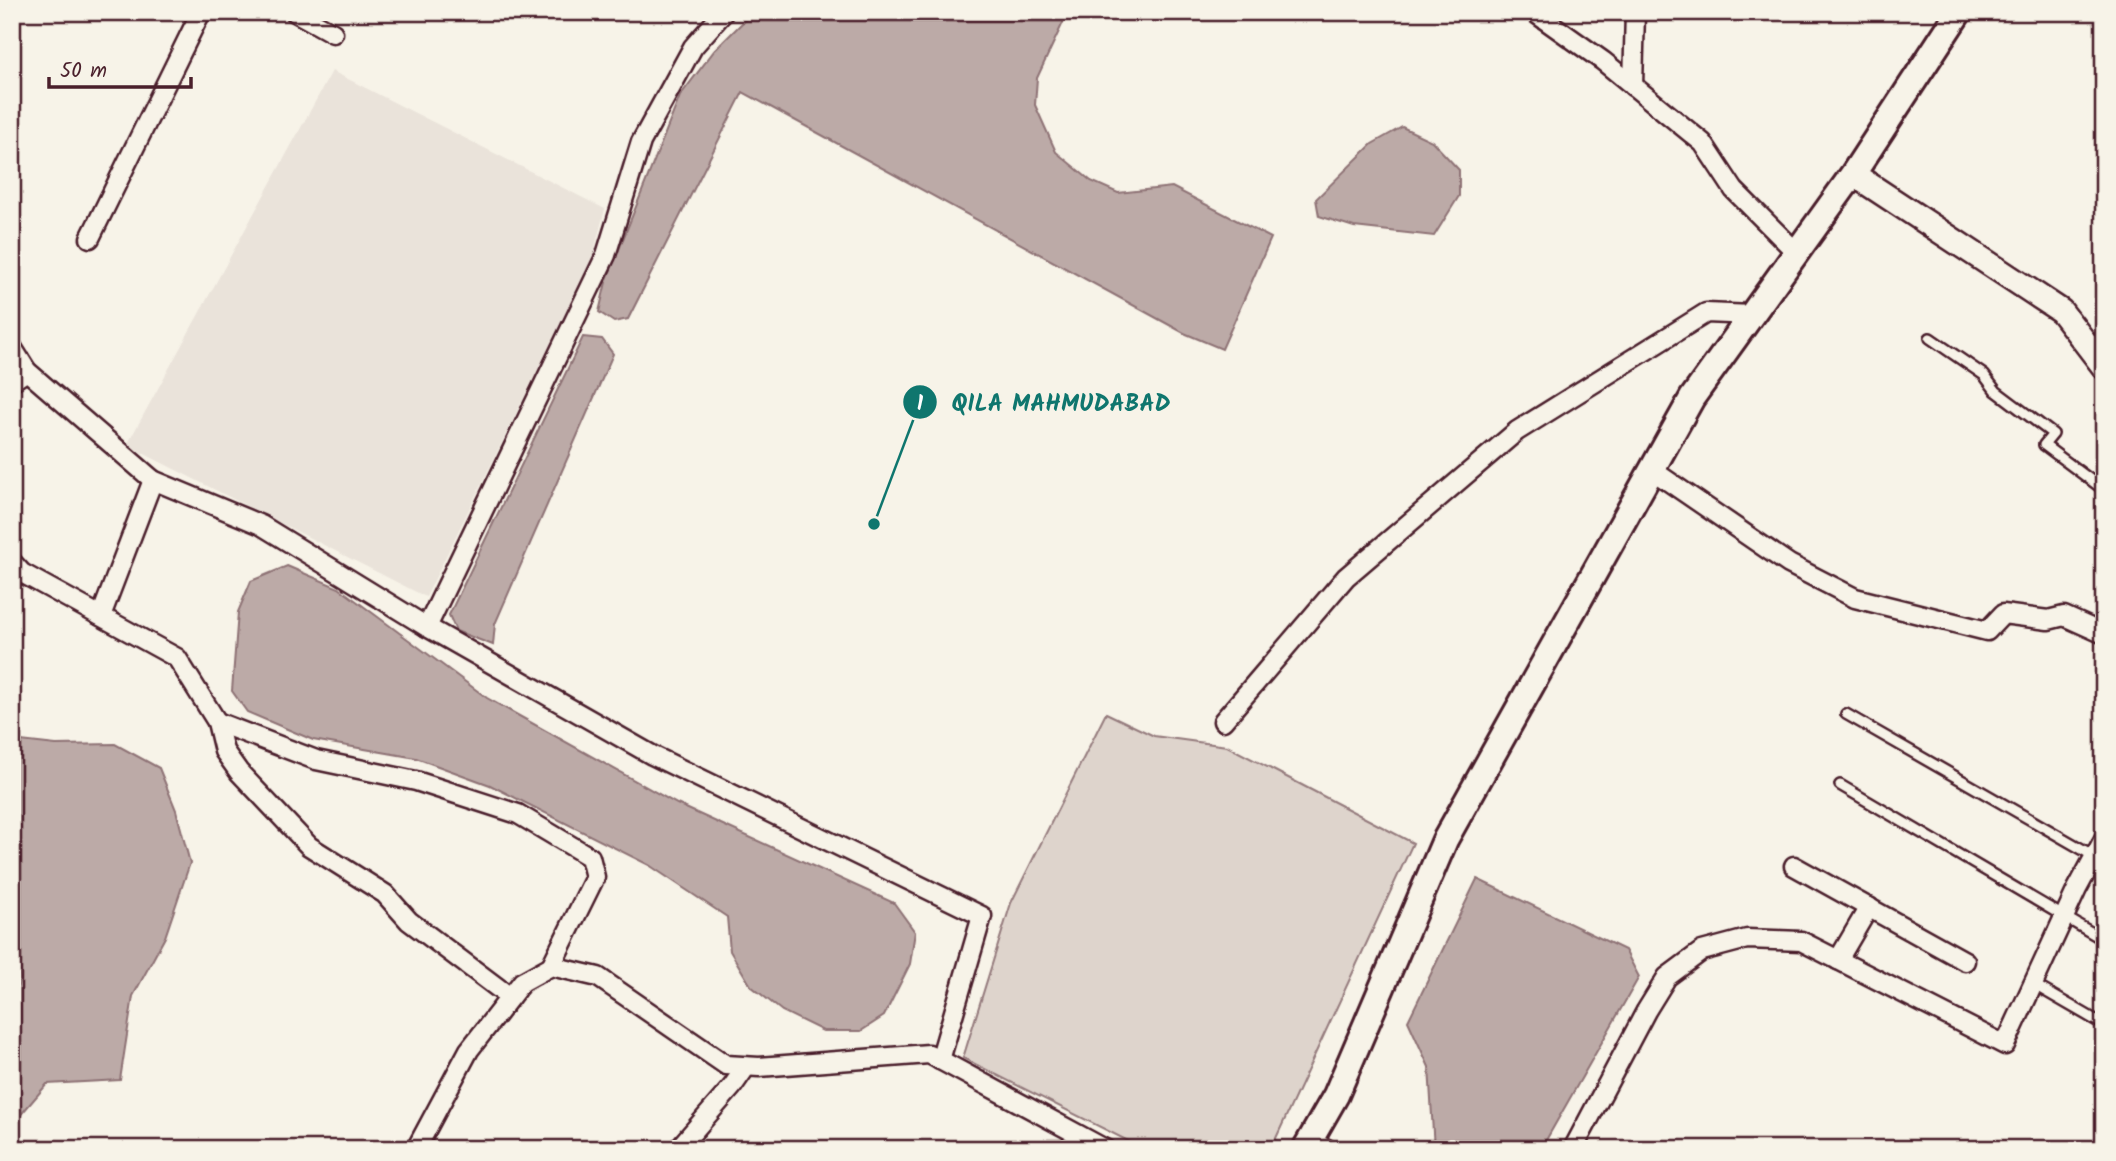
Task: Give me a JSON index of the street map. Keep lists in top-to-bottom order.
{
  "places": ["QILA MAHMUDABAD"],
  "scale_bar": "50 m"
}
